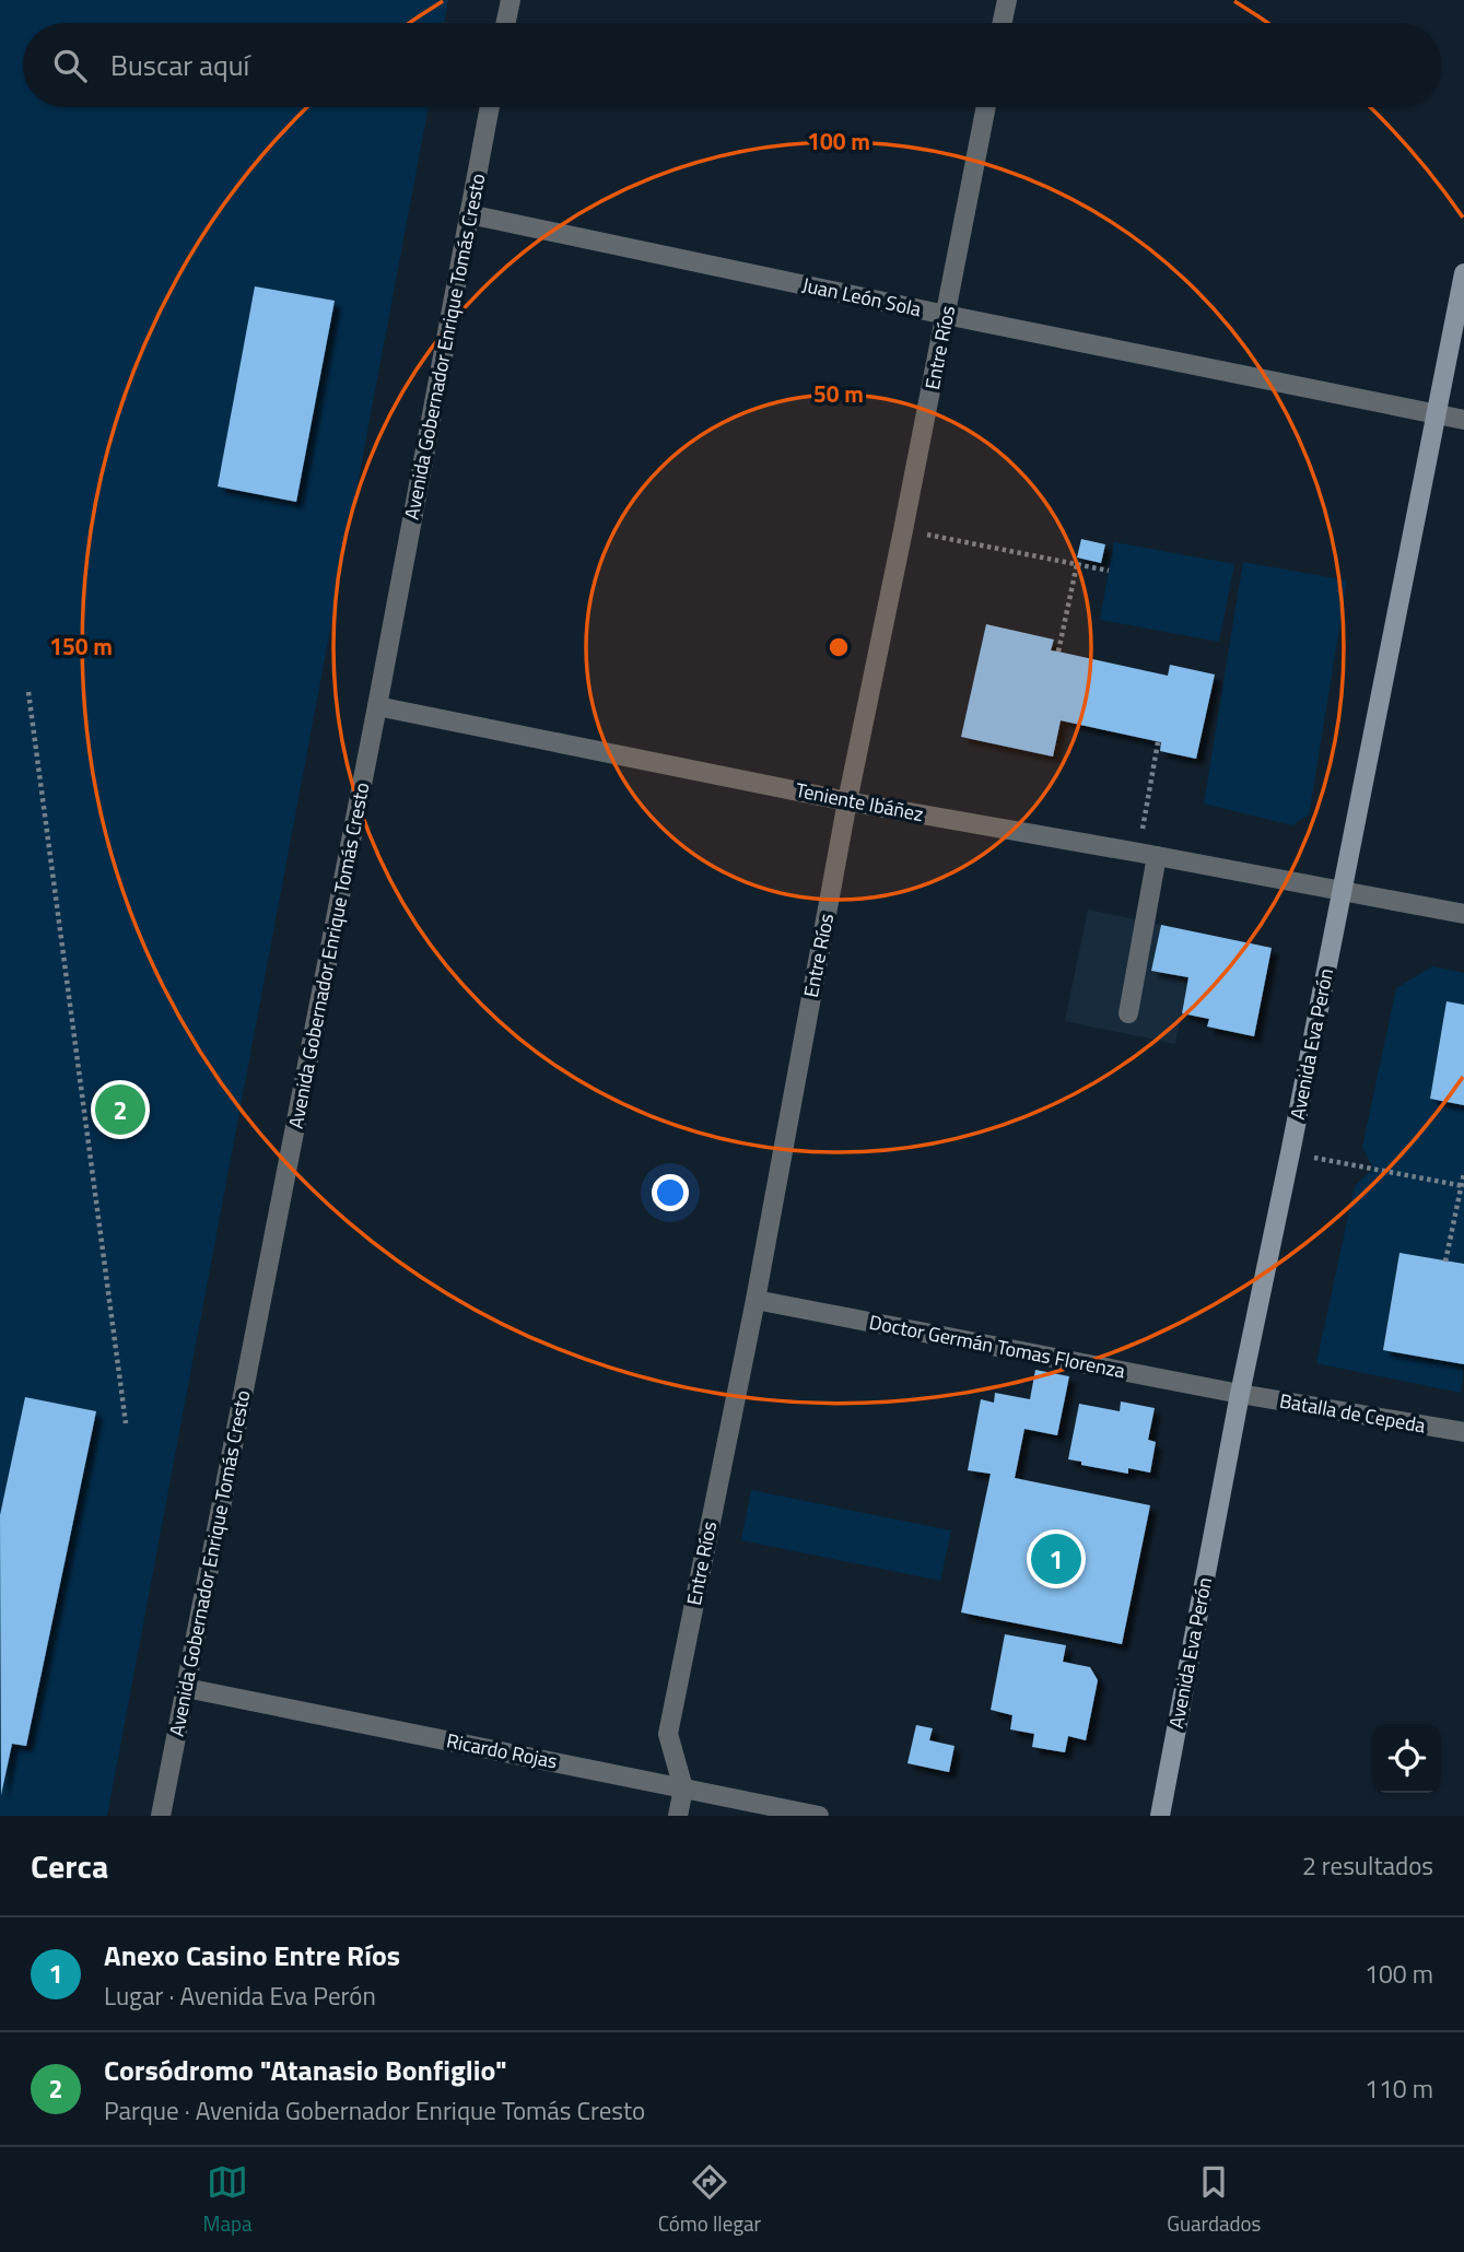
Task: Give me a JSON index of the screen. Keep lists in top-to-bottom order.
{
  "streets": {
    "main road": ["Avenida Eva Perón"],
    "street": [
      "Juan León Sola",
      "Avenida Gobernador Enrique Tomás Cresto",
      "Entre Ríos",
      "Teniente Ibáñez",
      "Doctor Germán Tomas Florenza",
      "Batalla de Cepeda",
      "Ricardo Rojas"
    ]
  },
  "crossings": [
    ["Juan León Sola", "Avenida Gobernador Enrique Tomás Cresto"],
    ["Juan León Sola", "Entre Ríos"],
    ["Juan León Sola", "Avenida Eva Perón"],
    ["Avenida Gobernador Enrique Tomás Cresto", "Teniente Ibáñez"],
    ["Avenida Gobernador Enrique Tomás Cresto", "Ricardo Rojas"],
    ["Entre Ríos", "Teniente Ibáñez"],
    ["Entre Ríos", "Doctor Germán Tomas Florenza"],
    ["Entre Ríos", "Ricardo Rojas"],
    ["Teniente Ibáñez", "Avenida Eva Perón"],
    ["Avenida Eva Perón", "Doctor Germán Tomas Florenza"],
    ["Avenida Eva Perón", "Batalla de Cepeda"],
    ["Doctor Germán Tomas Florenza", "Batalla de Cepeda"]
  ],
  "page": {
    "search": "Buscar aquí",
    "pins": ["2", "1"],
    "heading": ["Cerca", "2 resultados"],
    "list": [
      {
        "mark": "1",
        "name": "Anexo Casino Entre Ríos",
        "note": "Lugar · Avenida Eva Perón",
        "value": "100 m"
      },
      {
        "mark": "2",
        "name": "Corsódromo \"Atanasio Bonfiglio\"",
        "note": "Parque · Avenida Gobernador Enrique Tomás Cresto",
        "value": "110 m"
      }
    ],
    "nav": ["Mapa", "Cómo llegar", "Guardados"]
  },
  "rings": ["100 m", "50 m", "150 m"]
}
